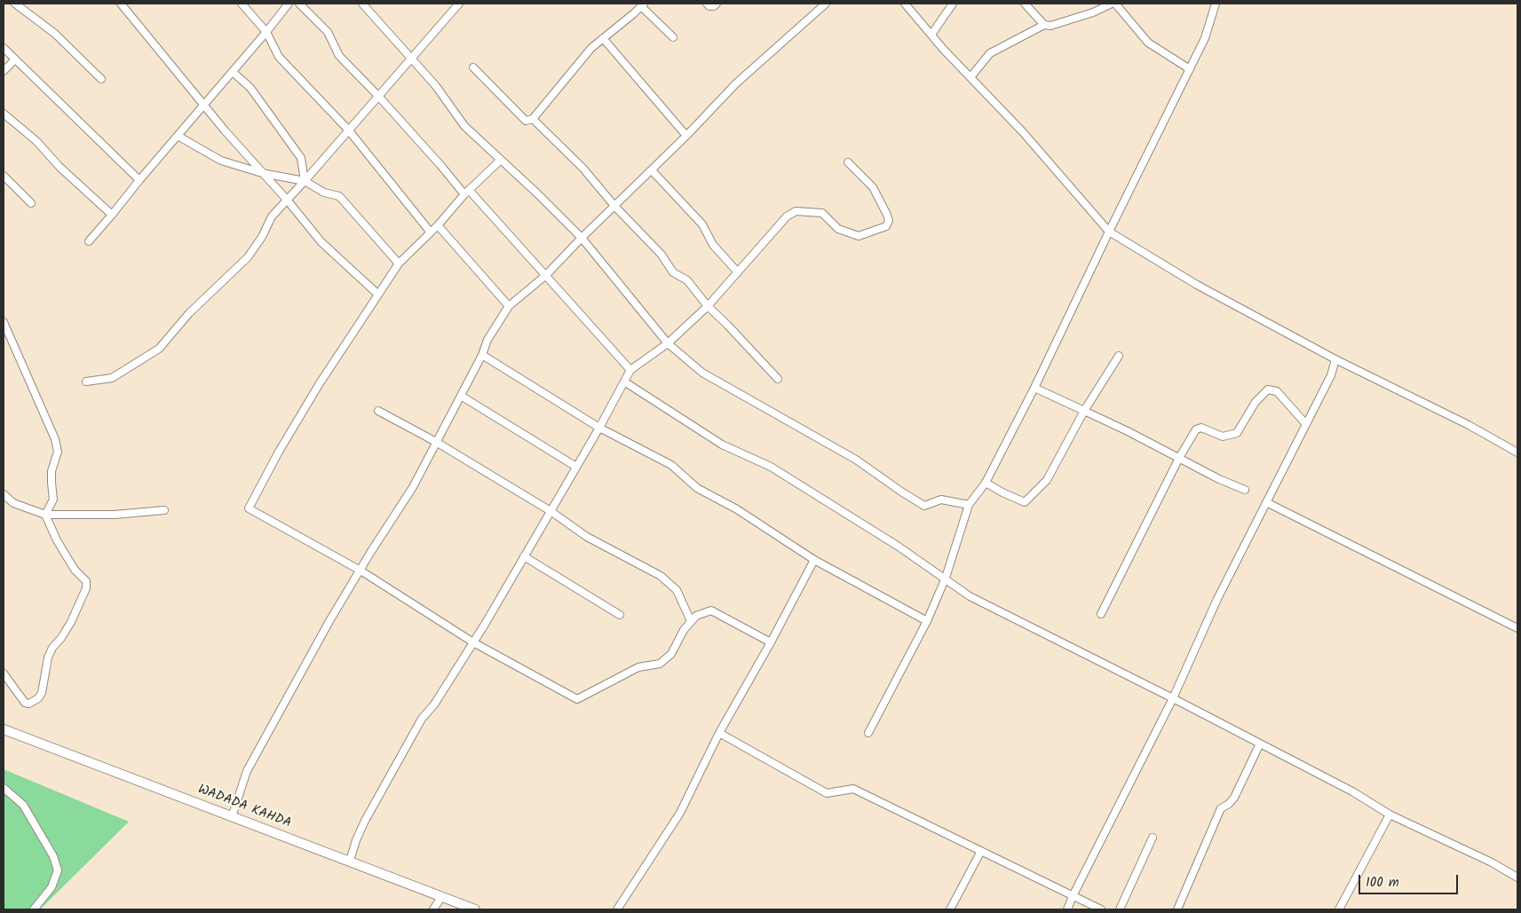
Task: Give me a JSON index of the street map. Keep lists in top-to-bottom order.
{
  "streets": {
    "main road": ["WADADA KAHDA"]
  },
  "scale_bar": "100 m"
}
